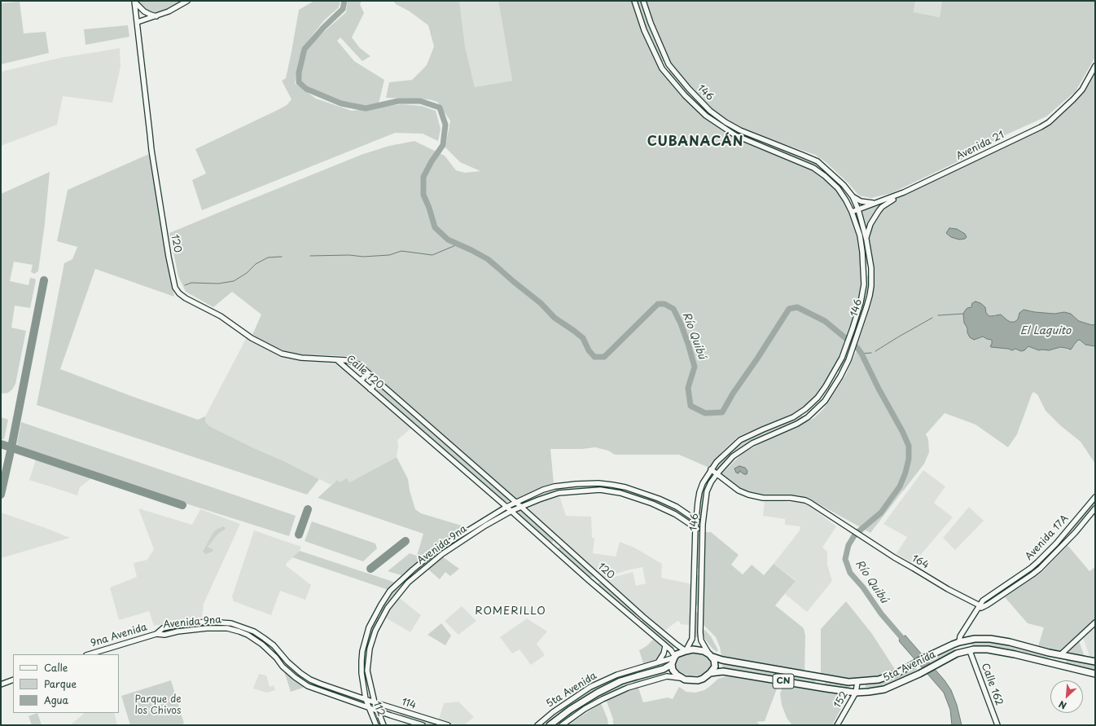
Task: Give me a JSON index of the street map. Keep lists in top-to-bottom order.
{
  "streets": {
    "highway": ["5ta Avenida", "CN"],
    "main road": [
      "146",
      "Avenida 21",
      "120",
      "Calle 120",
      "Avenida 17A",
      "Avenida 9na",
      "164",
      "9na Avenida",
      "Calle 162",
      "152",
      "114",
      "112"
    ]
  },
  "crossings": [
    ["146", "Avenida 21"],
    ["146", "120"],
    ["146", "Avenida 9na"],
    ["146", "164"],
    ["146", "5ta Avenida"],
    ["146", "CN"],
    ["120", "Calle 120"],
    ["120", "Avenida 9na"],
    ["120", "5ta Avenida"],
    ["120", "CN"],
    ["Calle 120", "Avenida 9na"],
    ["Avenida 17A", "164"],
    ["Avenida 17A", "5ta Avenida"],
    ["Avenida 9na", "9na Avenida"],
    ["Avenida 9na", "114"],
    ["Avenida 9na", "112"],
    ["5ta Avenida", "CN"],
    ["5ta Avenida", "Calle 162"],
    ["5ta Avenida", "152"],
    ["114", "112"]
  ],
  "districts": ["CUBANACÁN", "ROMERILLO"],
  "water": ["El Laguito", "Río Quibú"],
  "parks": ["Parque de los Chivos"],
  "legend": ["Calle", "Parque", "Agua"],
  "north": "bottom left"
}
